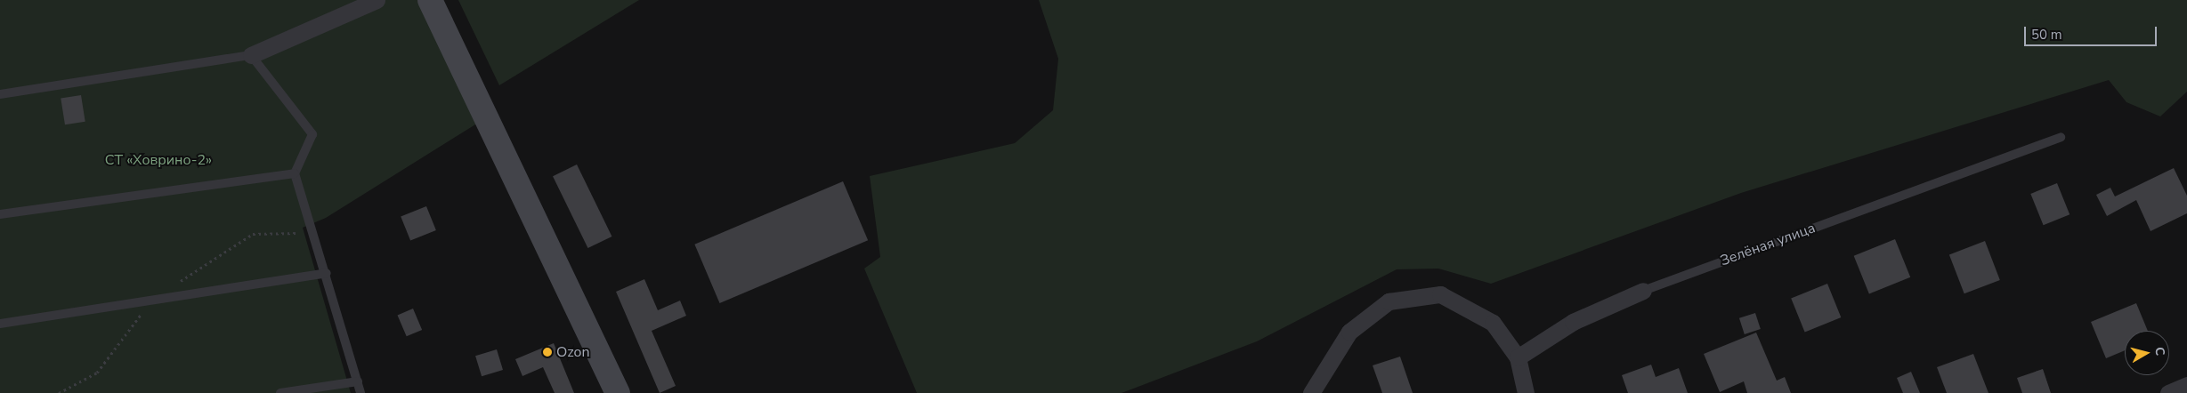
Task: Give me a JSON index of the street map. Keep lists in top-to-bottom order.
{
  "streets": {
    "street": ["Зелёная улица"]
  },
  "parks": ["СТ «Ховрино-2»"],
  "places": ["Ozon"],
  "scale_bar": "50 m",
  "north": "right"
}
